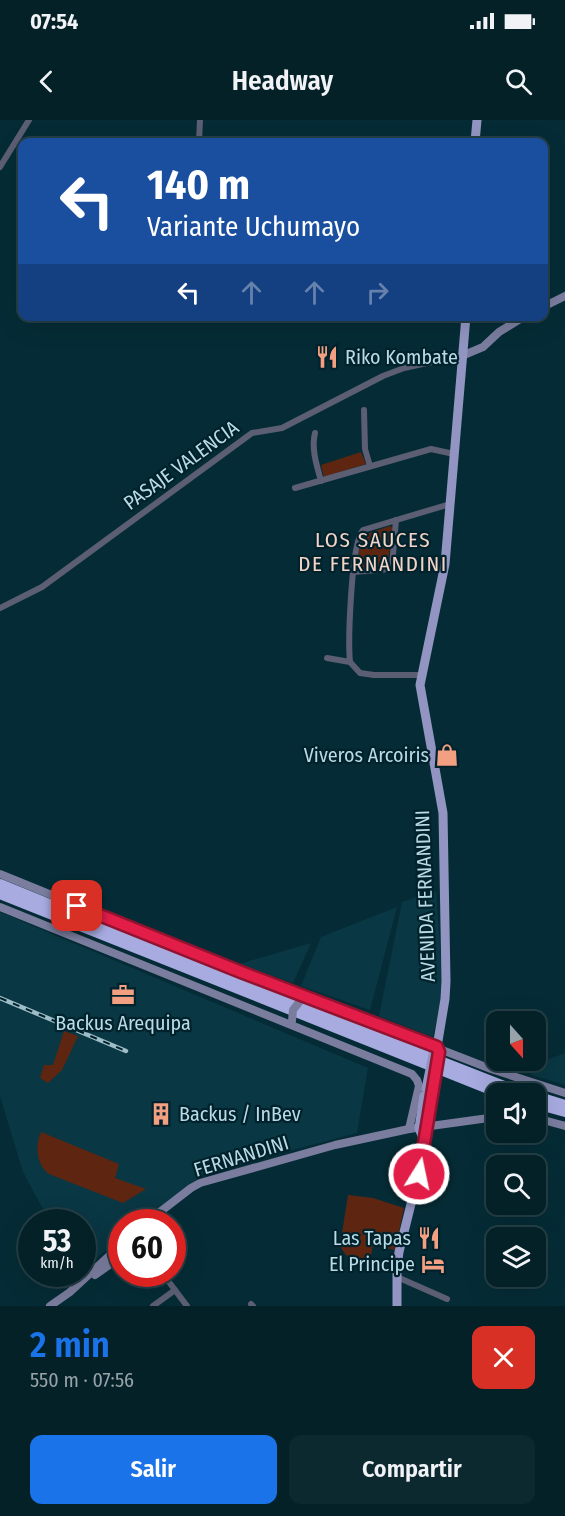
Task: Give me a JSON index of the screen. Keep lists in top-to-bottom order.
{
  "streets": {
    "main road": ["AVENIDA FERNANDINI", "FERNANDINI"],
    "street": ["PASAJE VALENCIA"]
  },
  "crossings": [
    ["PASAJE VALENCIA", "AVENIDA FERNANDINI"],
    ["AVENIDA FERNANDINI", "FERNANDINI"]
  ],
  "districts": ["LOS SAUCES DE FERNANDINI"],
  "places": {
    "restaurant": ["Riko Kombate", "Las Tapas"],
    "shop": ["Viveros Arcoiris"],
    "office": ["Backus Arequipa"],
    "building": ["Backus / InBev"],
    "hotel": ["El Principe"]
  },
  "north": "bottom",
  "page": {
    "status": "07:54",
    "header": "Headway",
    "turn": ["140 m", "Variante Uchumayo"],
    "speed": "53 km/h",
    "limit": "60",
    "heading": ["2 min", "550 m · 07:56"],
    "buttons": ["Salir", "Compartir"]
  }
}
